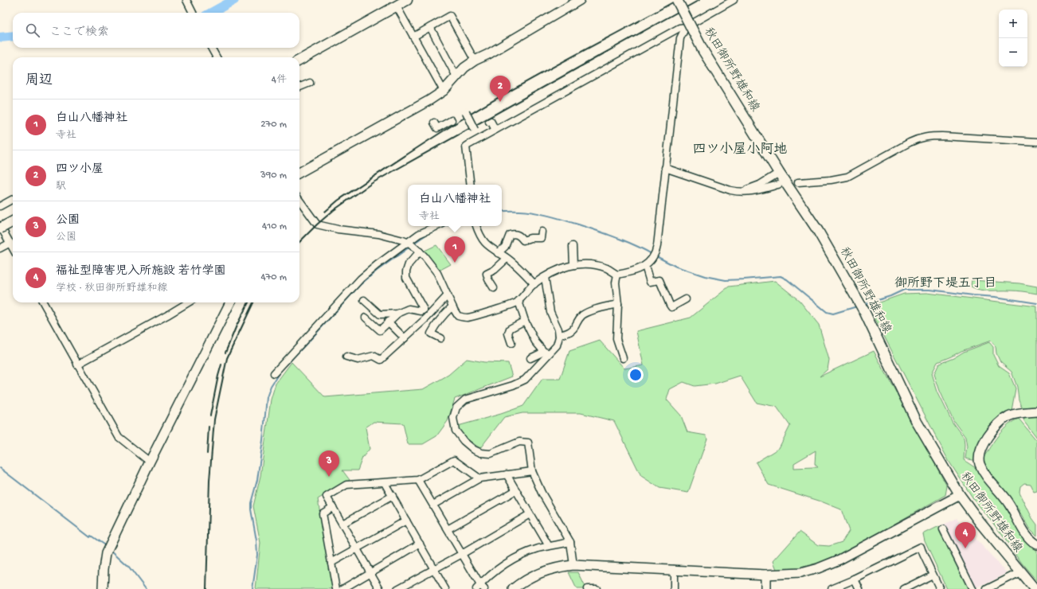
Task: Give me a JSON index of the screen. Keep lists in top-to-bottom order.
{
  "streets": {
    "main road": ["秋田御所野雄和線"]
  },
  "districts": ["四ツ小屋小阿地", "御所野下堤五丁目"],
  "page": {
    "map_buttons": ["+", "−"],
    "search": "ここで検索",
    "heading": ["周辺", "4件"],
    "pins": [
      "2",
      "1",
      "3",
      "4"
    ],
    "list": [
      {
        "mark": "1",
        "name": "白山八幡神社",
        "note": "寺社",
        "value": "270 m"
      },
      {
        "mark": "2",
        "name": "四ツ小屋",
        "note": "駅",
        "value": "390 m"
      },
      {
        "mark": "3",
        "name": "公園",
        "note": "公園",
        "value": "410 m"
      },
      {
        "mark": "4",
        "name": "福祉型障害児入所施設 若竹学園",
        "note": "学校 · 秋田御所野雄和線",
        "value": "470 m"
      }
    ],
    "popup": ["白山八幡神社", "寺社"]
  }
}
